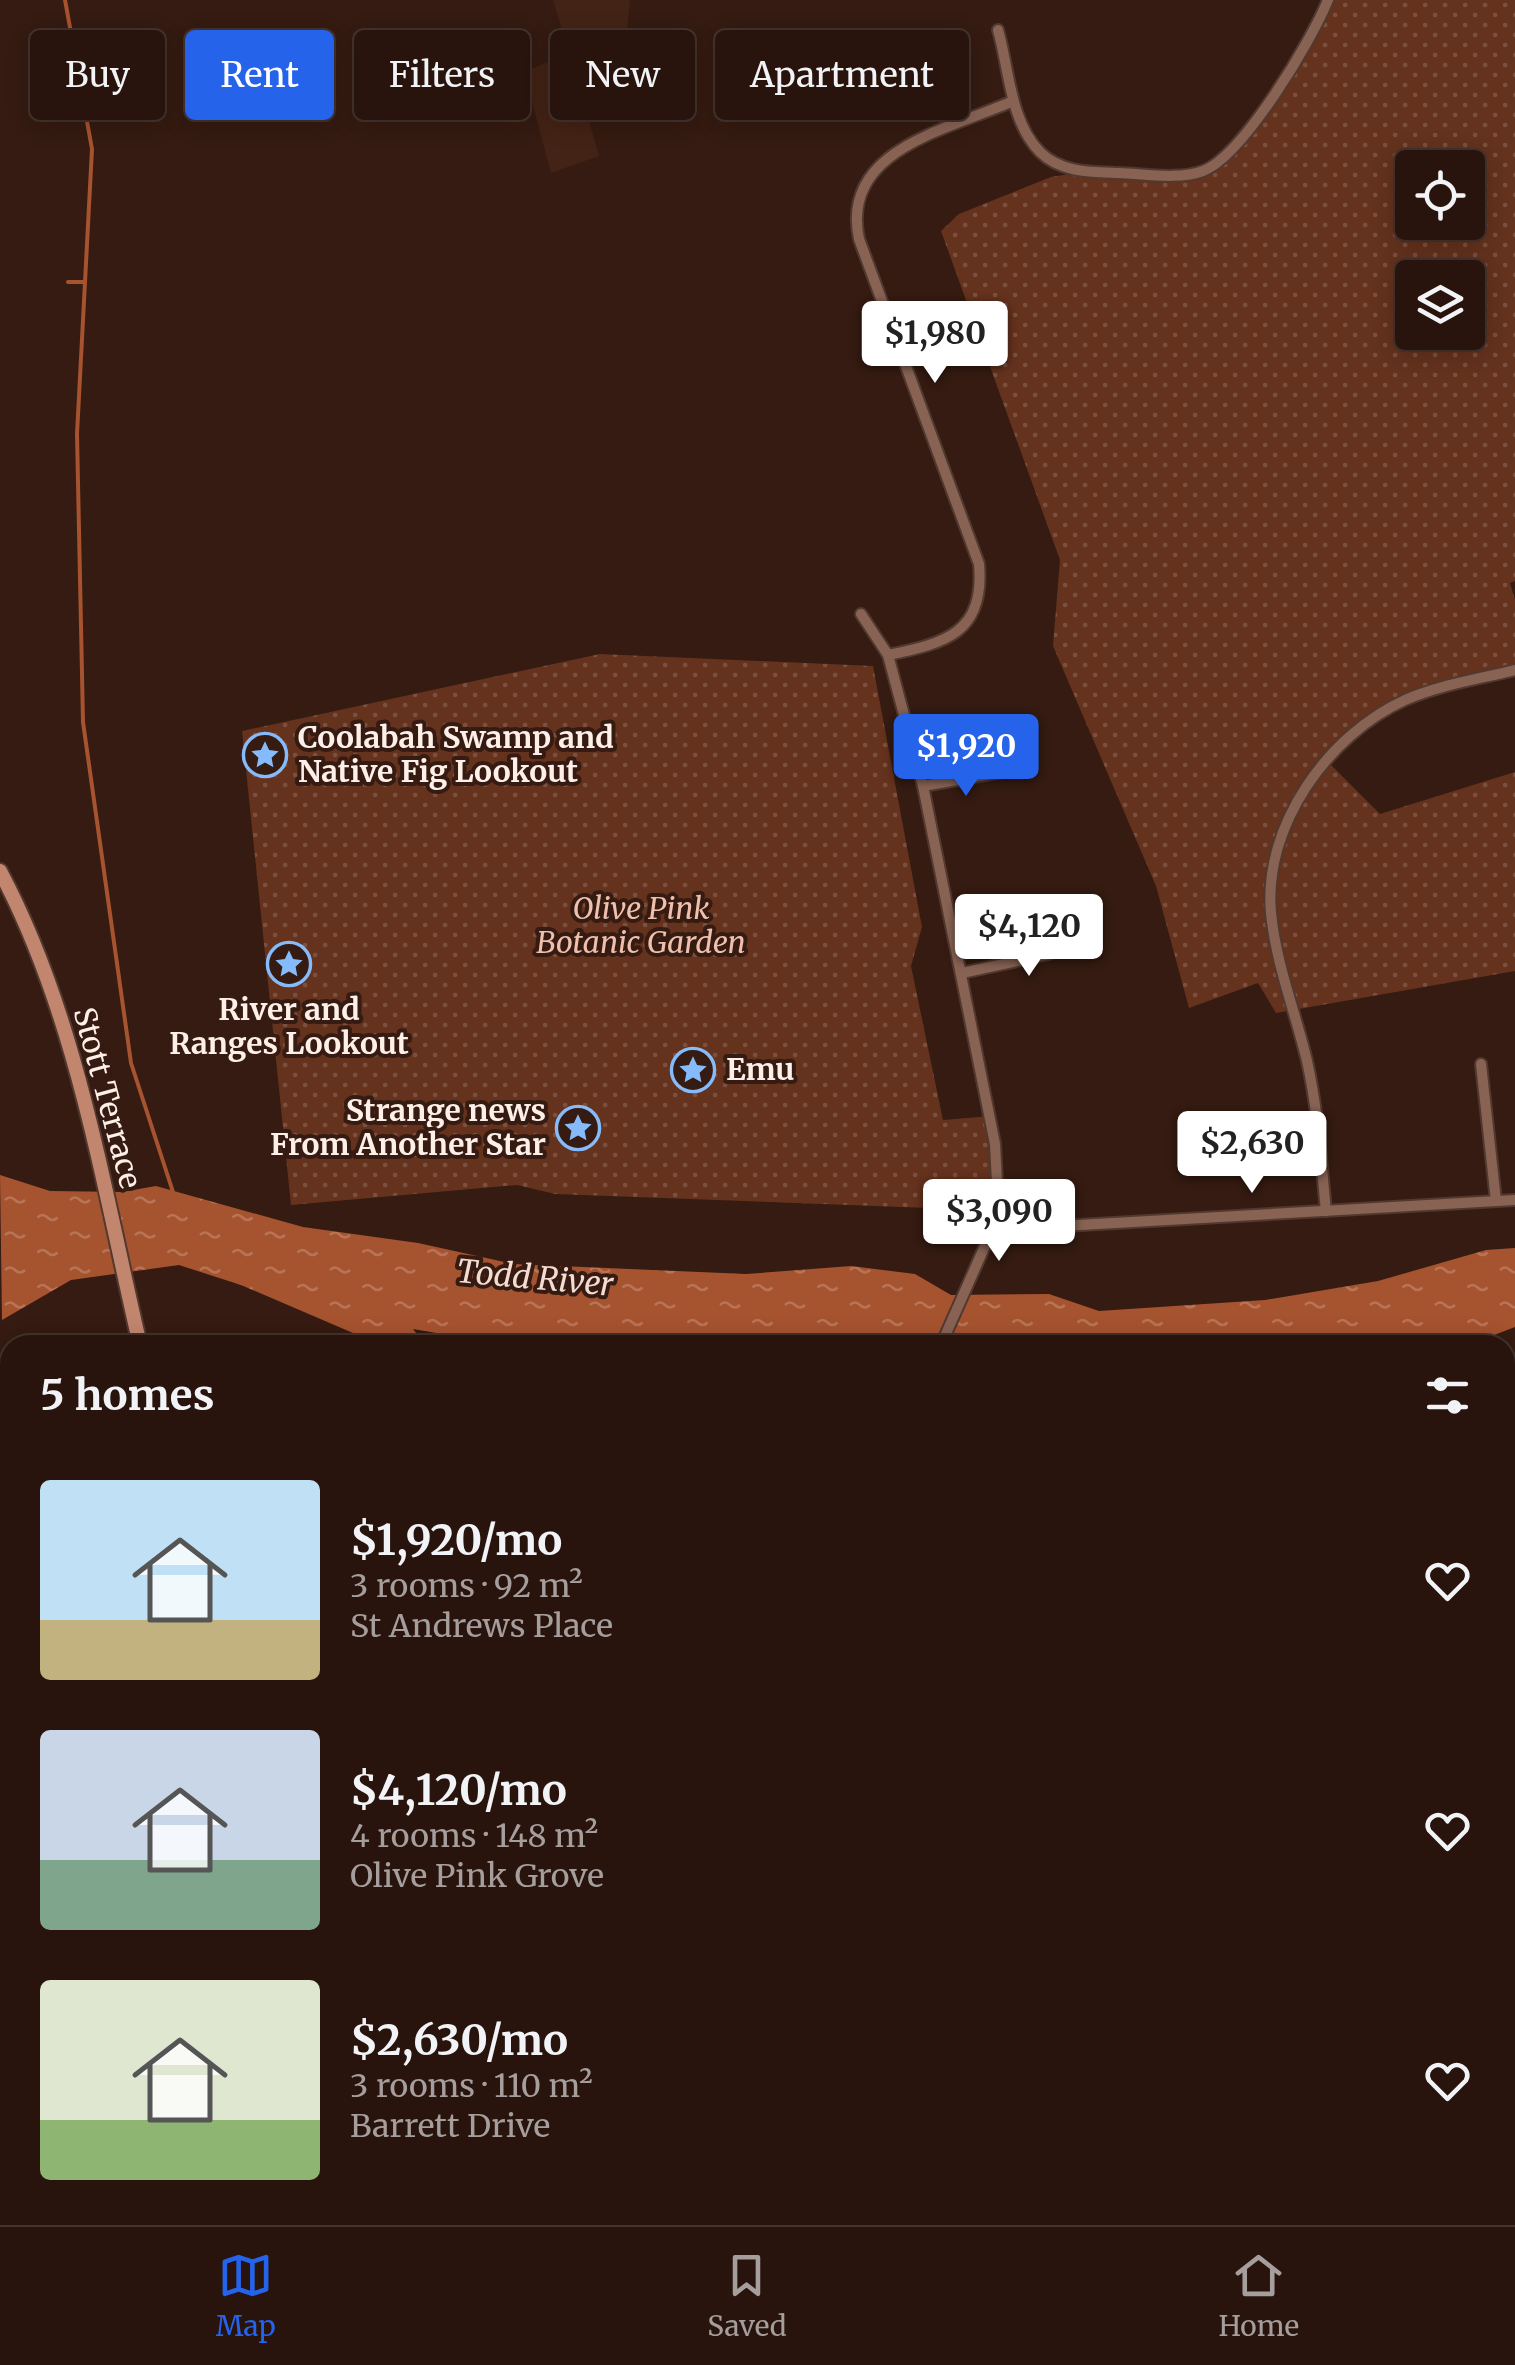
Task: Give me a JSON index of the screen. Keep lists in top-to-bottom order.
{
  "streets": {
    "main road": ["Stott Terrace"]
  },
  "water": ["Todd River"],
  "parks": ["Olive Pink Botanic Garden"],
  "places": {
    "place": [
      "Coolabah Swamp and Native Fig Lookout",
      "River and Ranges Lookout",
      "Emu",
      "Strange news From Another Star"
    ]
  },
  "page": {
    "chip": [
      "Buy",
      "Rent",
      "Filters",
      "New",
      "Apartment"
    ],
    "price": [
      "$1,980",
      "$1,920",
      "$4,120",
      "$2,630",
      "$3,090"
    ],
    "heading": "5 homes",
    "list": [
      {
        "name": "$1,920/mo",
        "note": "3 rooms · 92 m² · St Andrews Place"
      },
      {
        "name": "$4,120/mo",
        "note": "4 rooms · 148 m² · Olive Pink Grove"
      },
      {
        "name": "$2,630/mo",
        "note": "3 rooms · 110 m² · Barrett Drive"
      }
    ],
    "tabs": ["Map", "Saved", "Home"]
  }
}
